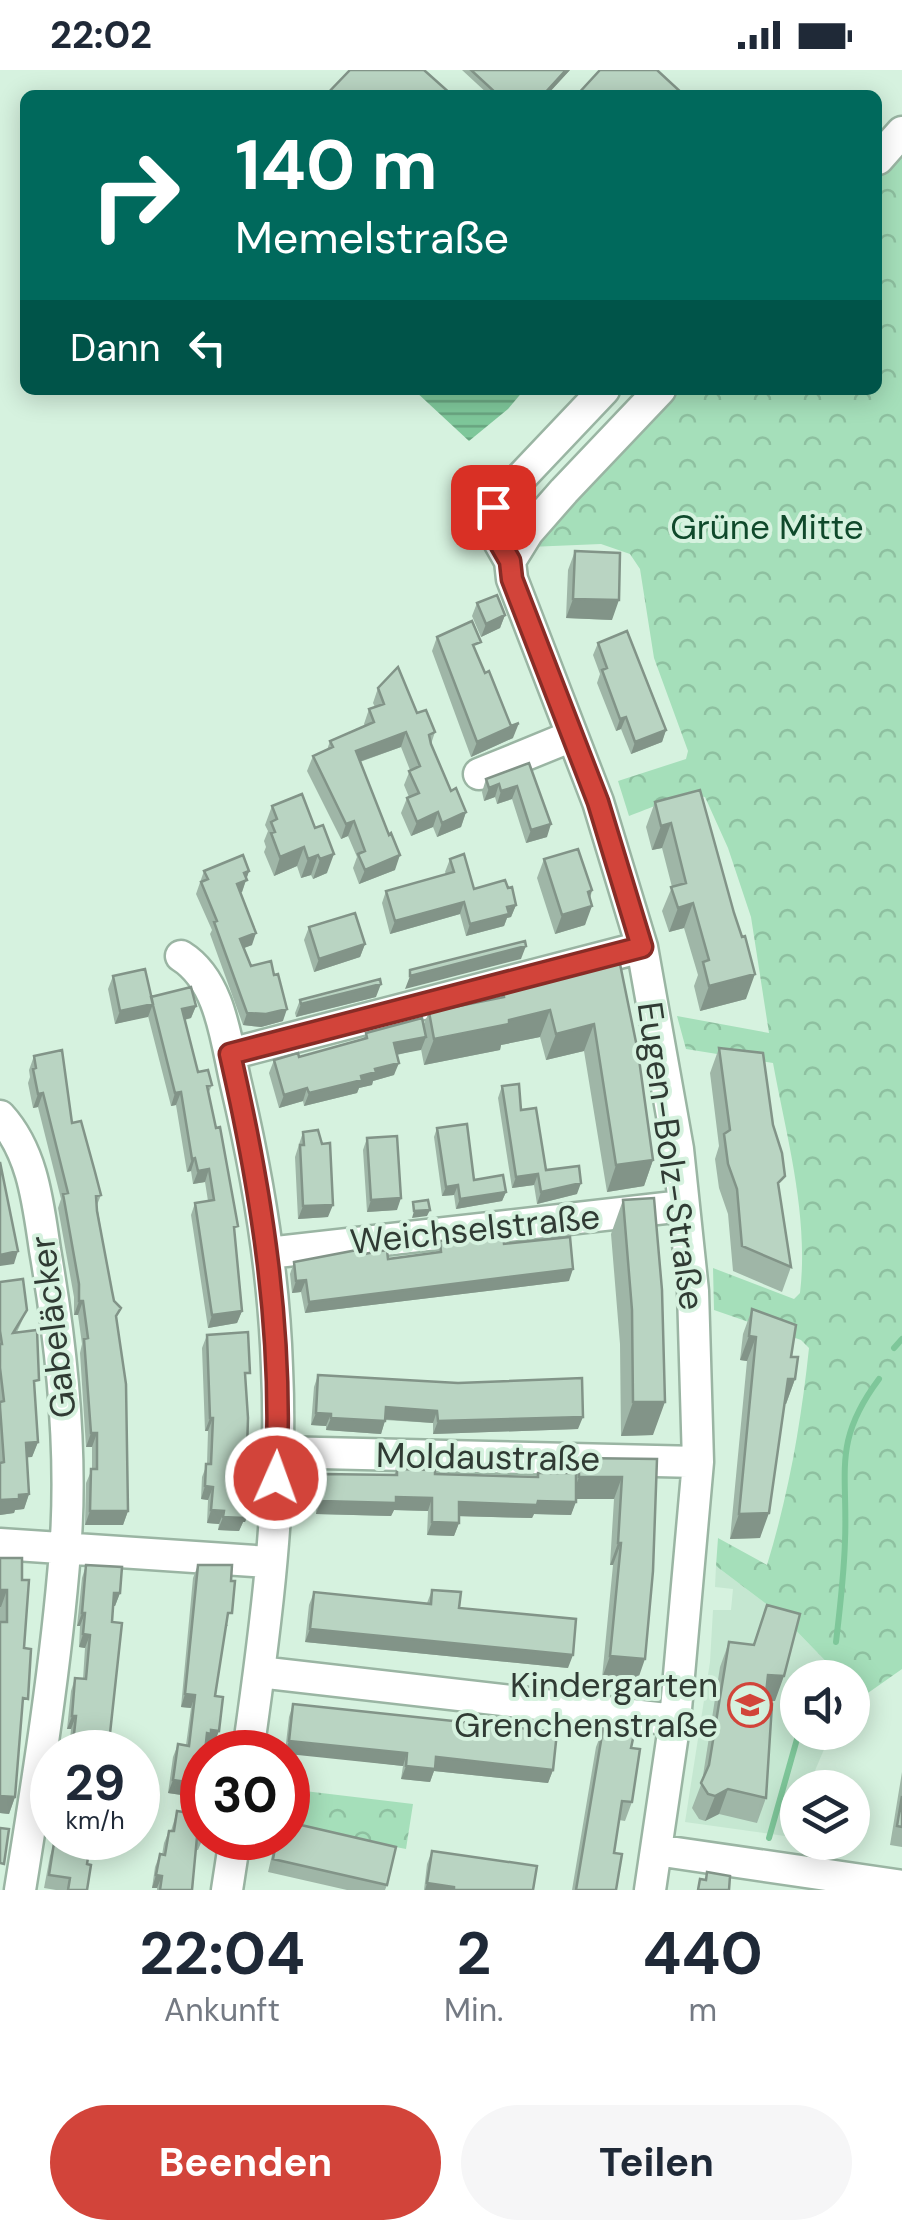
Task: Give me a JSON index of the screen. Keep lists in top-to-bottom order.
{
  "streets": {
    "street": [
      "Eugen-Bolz-Straße",
      "Weichselstraße",
      "Gabeläcker",
      "Moldaustraße"
    ]
  },
  "crossings": [
    ["Eugen-Bolz-Straße", "Weichselstraße"],
    ["Eugen-Bolz-Straße", "Moldaustraße"]
  ],
  "parks": ["Grüne Mitte"],
  "places": {
    "school or university": ["Kindergarten Grenchenstraße"]
  },
  "page": {
    "status": "22:02",
    "turn": ["140 m", "Memelstraße"],
    "then": "Dann",
    "speed": "29 km/h",
    "limit": "30",
    "eta": [
      "22:04",
      "Ankunft",
      "2",
      "Min.",
      "440",
      "m"
    ],
    "buttons": ["Beenden", "Teilen"]
  }
}
